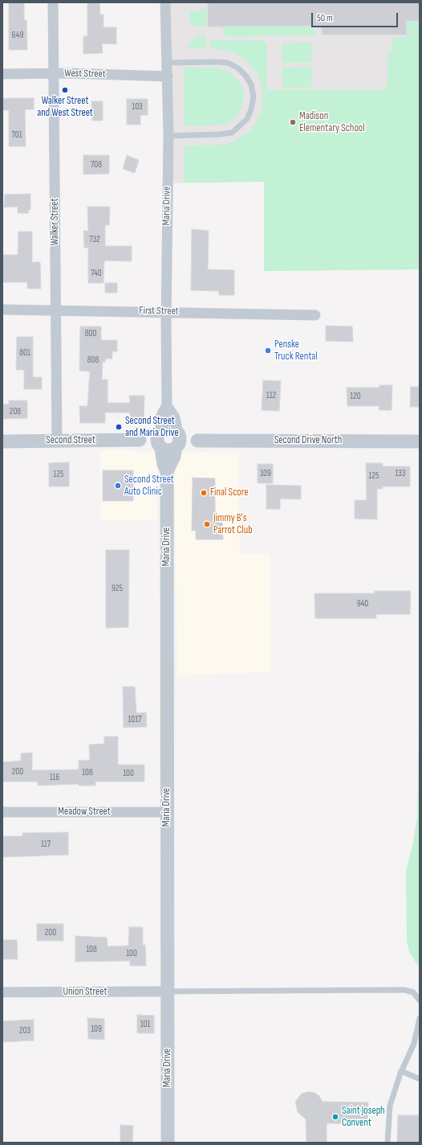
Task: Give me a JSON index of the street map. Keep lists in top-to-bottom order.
{
  "streets": {
    "street": [
      "West Street",
      "Maria Drive",
      "Walker Street",
      "First Street",
      "Second Street",
      "Second Drive North",
      "Meadow Street",
      "Union Street"
    ]
  },
  "crossings": [
    ["West Street", "Maria Drive"],
    ["West Street", "Walker Street"],
    ["Maria Drive", "First Street"],
    ["Maria Drive", "Meadow Street"],
    ["Maria Drive", "Union Street"],
    ["Walker Street", "First Street"],
    ["Walker Street", "Second Street"]
  ],
  "places": [
    "Walker Street and West Street",
    "Madison Elementary School",
    "Penske Truck Rental",
    "Second Street and Maria Drive",
    "Second Street Auto Clinic",
    "Final Score",
    "Jimmy B's Parrot Club",
    "Saint Joseph Convent"
  ],
  "house_numbers": [
    "649",
    "103",
    "701",
    "708",
    "732",
    "740",
    "800",
    "801",
    "808",
    "112",
    "120",
    "208",
    "109",
    "133",
    "125",
    "125",
    "925",
    "940",
    "1017",
    "200",
    "108",
    "100",
    "116",
    "117",
    "200",
    "108",
    "100",
    "101",
    "109",
    "203"
  ],
  "scale_bar": "50 m"
}
